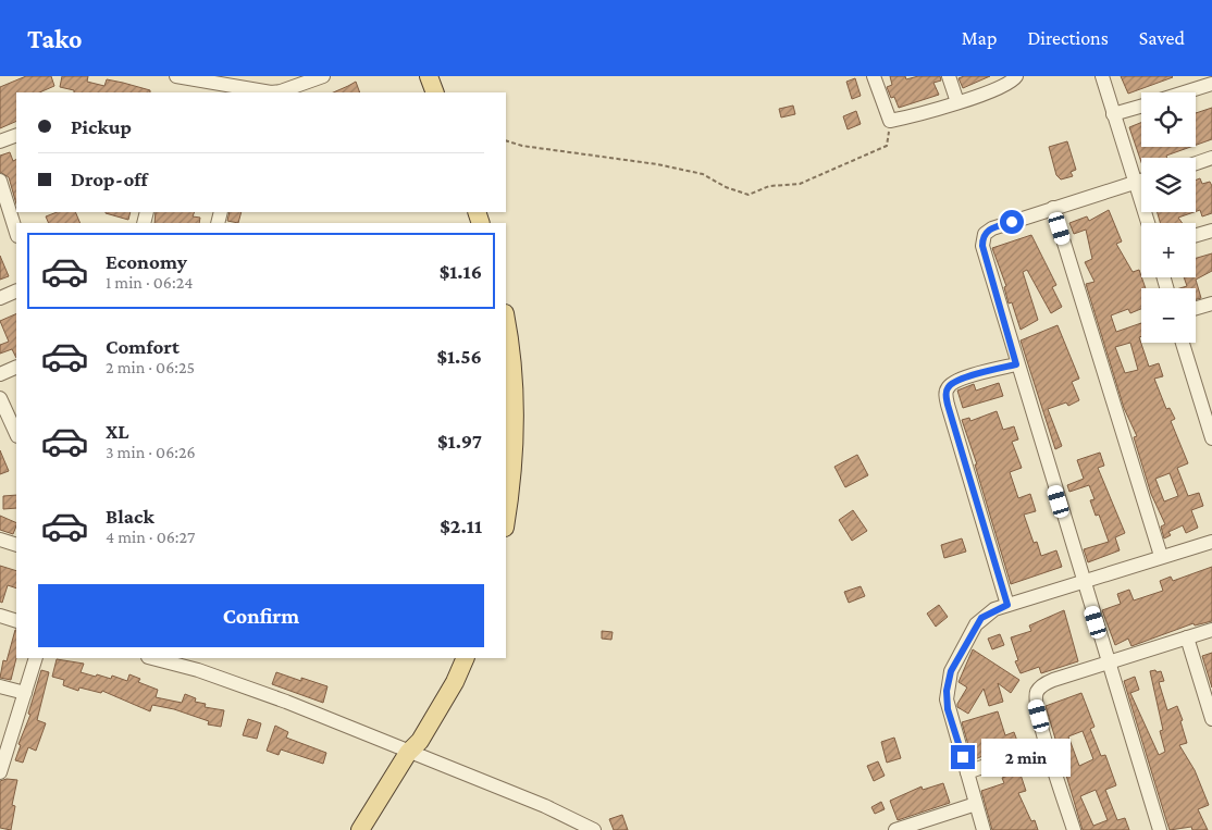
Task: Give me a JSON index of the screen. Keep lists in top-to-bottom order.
{
  "page": {
    "header": "Tako",
    "nav": ["Map", "Directions", "Saved"],
    "map_buttons": ["+", "−"],
    "banner": ["Pickup", "Drop-off"],
    "list": [
      {
        "name": "Economy",
        "note": "1 min · 06:24",
        "value": "$1.16"
      },
      {
        "name": "Comfort",
        "note": "2 min · 06:25",
        "value": "$1.56"
      },
      {
        "name": "XL",
        "note": "3 min · 06:26",
        "value": "$1.97"
      },
      {
        "name": "Black",
        "note": "4 min · 06:27",
        "value": "$2.11"
      }
    ],
    "buttons": "Confirm",
    "bubble": "2 min"
  }
}
